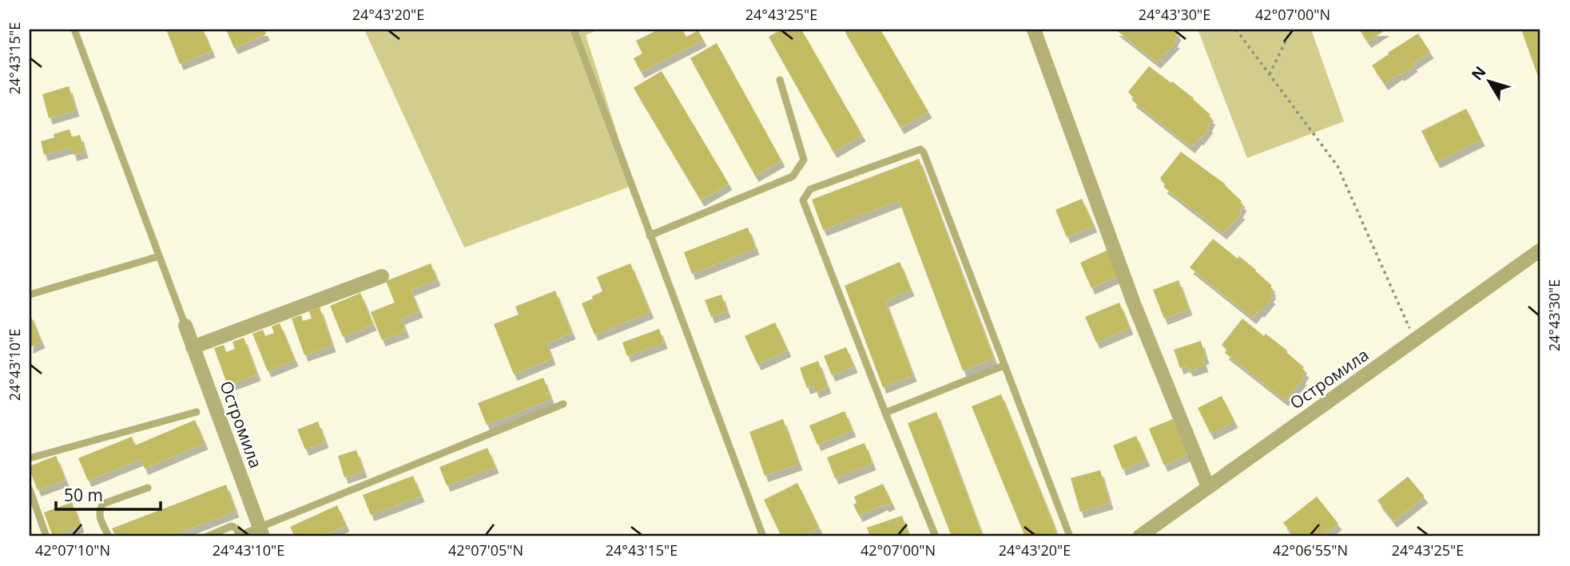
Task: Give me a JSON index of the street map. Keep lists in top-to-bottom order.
{
  "streets": {
    "street": ["Остромила"]
  },
  "scale_bar": "50 m",
  "north": "top left",
  "coordinates": [
    "24°43'20\"E",
    "24°43'25\"E",
    "24°43'30\"E",
    "42°07'00\"N",
    "24°43'15\"E",
    "24°43'10\"E",
    "42°07'10\"N",
    "42°07'05\"N",
    "42°06'55\"N"
  ]
}
